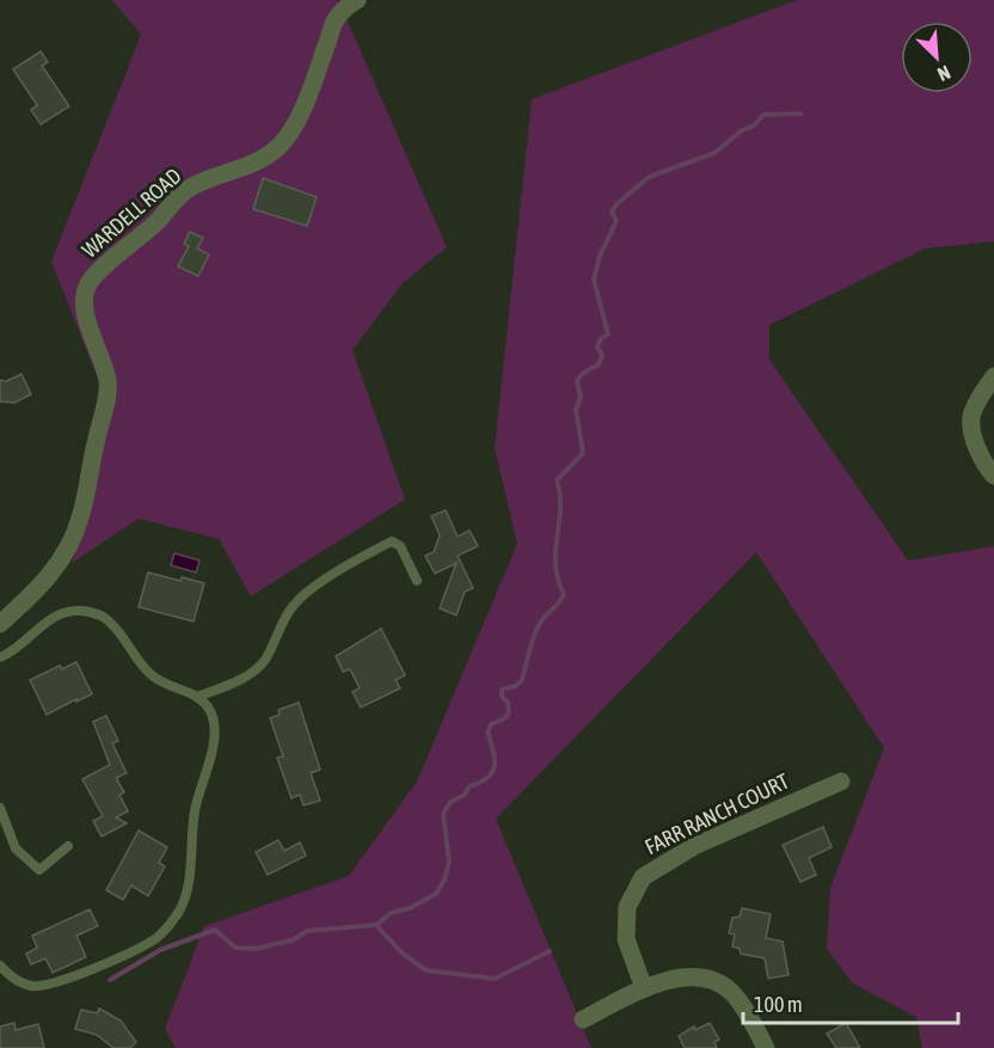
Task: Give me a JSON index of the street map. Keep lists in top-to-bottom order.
{
  "streets": {
    "street": ["WARDELL ROAD", "FARR RANCH COURT"]
  },
  "scale_bar": "100 m",
  "north": "bottom right"
}
